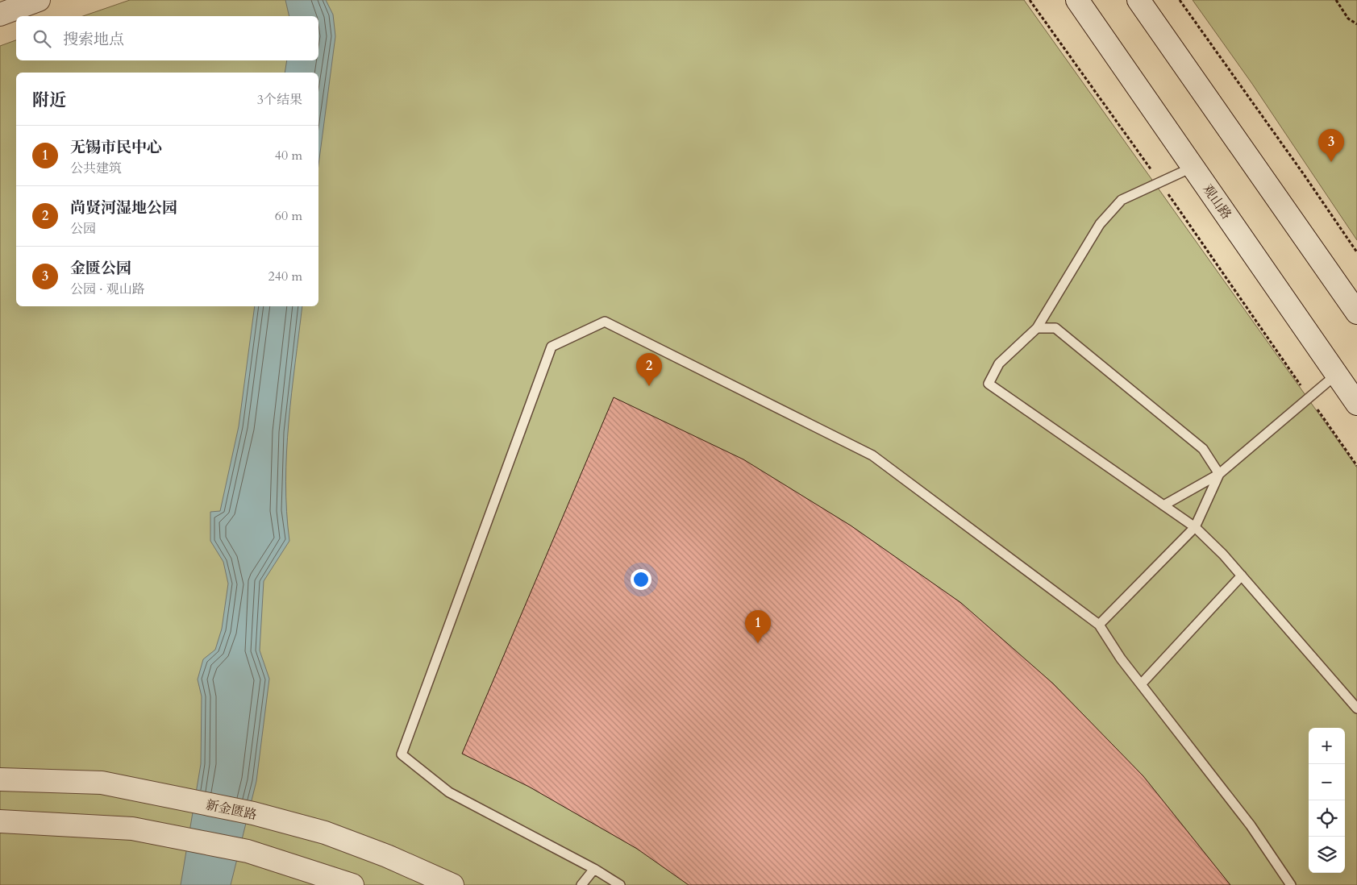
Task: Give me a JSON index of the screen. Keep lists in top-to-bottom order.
{
  "streets": {
    "street": ["观山路", "新金匮路"]
  },
  "page": {
    "search": "搜索地点",
    "heading": ["附近", "3个结果"],
    "list": [
      {
        "mark": "1",
        "name": "无锡市民中心",
        "note": "公共建筑",
        "value": "40 m"
      },
      {
        "mark": "2",
        "name": "尚贤河湿地公园",
        "note": "公园",
        "value": "60 m"
      },
      {
        "mark": "3",
        "name": "金匮公园",
        "note": "公园 · 观山路",
        "value": "240 m"
      }
    ],
    "pins": ["3", "2", "1"],
    "map_buttons": ["+", "−"]
  }
}
